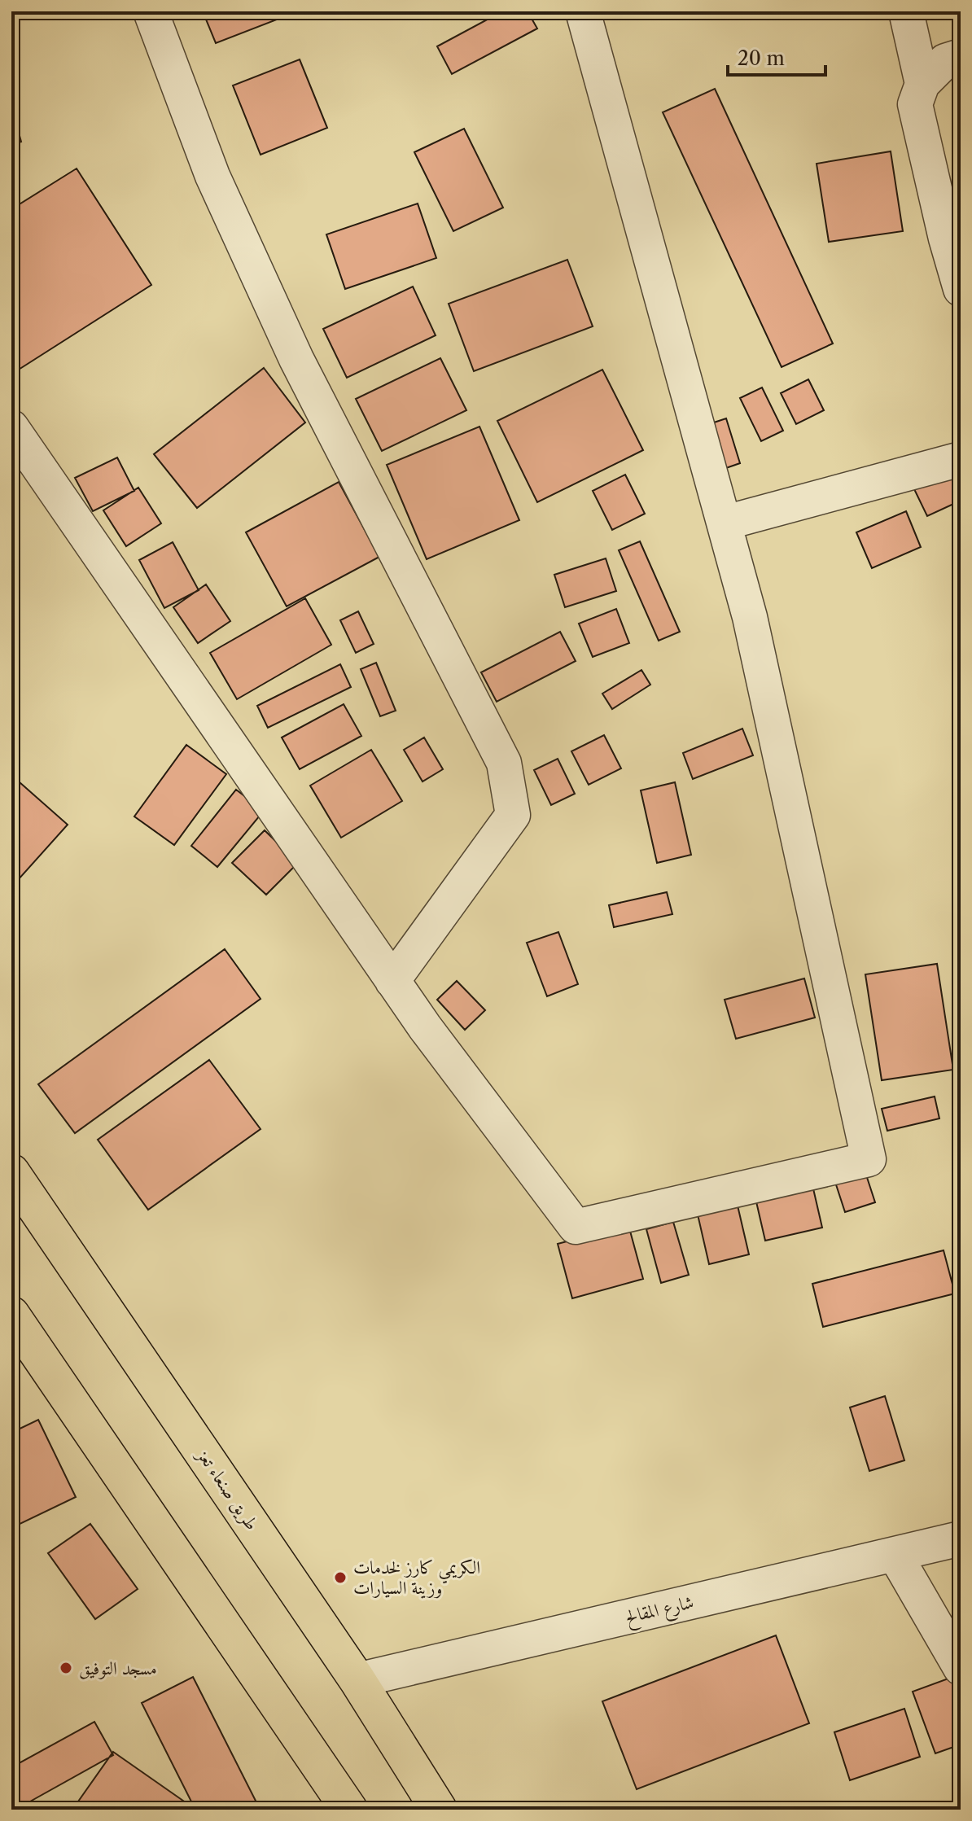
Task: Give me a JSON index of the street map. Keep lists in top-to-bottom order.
{
  "streets": {
    "highway": ["طريق صنعاء تعز"],
    "street": ["شارع المقالح"]
  },
  "crossings": [
    ["طريق صنعاء تعز", "شارع المقالح"]
  ],
  "places": ["الكريمي كارز لخدمات وزينة السيارات", "مسجد التوفيق"],
  "scale_bar": "20 m"
}
